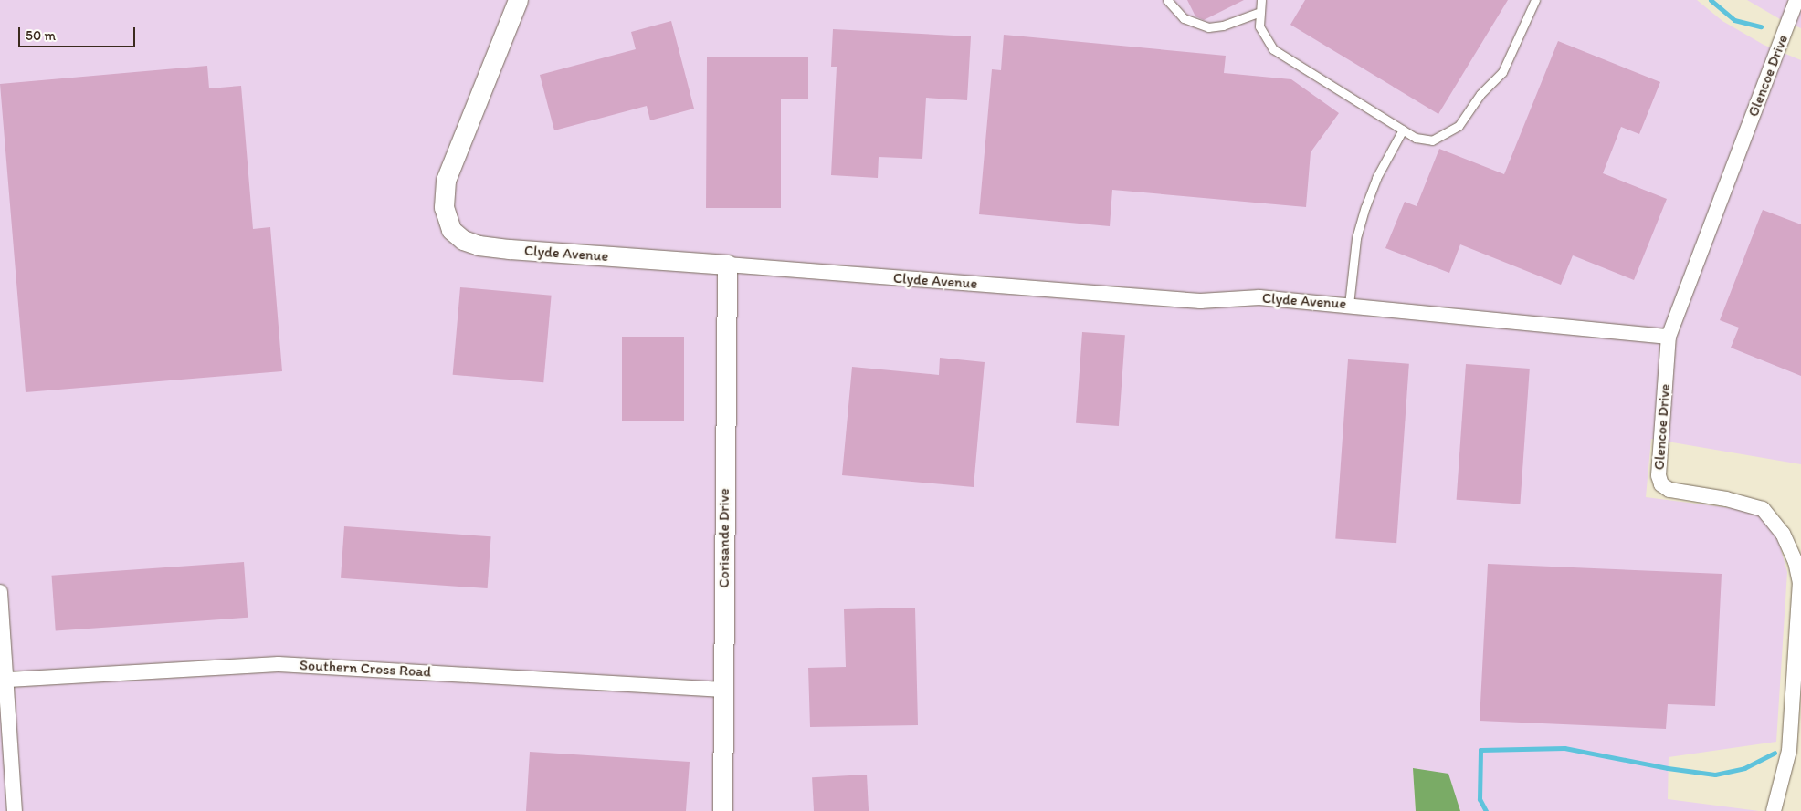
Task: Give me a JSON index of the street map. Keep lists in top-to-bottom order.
{
  "streets": {
    "street": [
      "Glencoe Drive",
      "Clyde Avenue",
      "Corisande Drive",
      "Southern Cross Road"
    ]
  },
  "crossings": [
    ["Glencoe Drive", "Clyde Avenue"],
    ["Clyde Avenue", "Corisande Drive"],
    ["Corisande Drive", "Southern Cross Road"]
  ],
  "scale_bar": "50 m"
}
